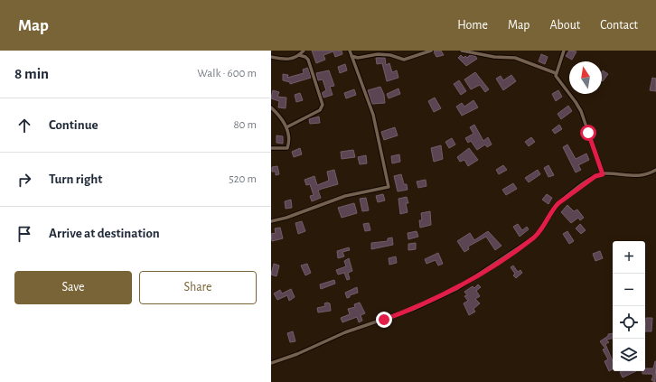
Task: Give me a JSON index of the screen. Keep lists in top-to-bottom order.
{
  "north": "top",
  "page": {
    "header": "Map",
    "nav": [
      "Home",
      "Map",
      "About",
      "Contact"
    ],
    "heading": ["8 min", "Walk · 600 m"],
    "list": [
      ["Continue", "80 m"],
      ["Turn right", "520 m"],
      "Arrive at destination"
    ],
    "map_buttons": ["+", "−"],
    "buttons": ["Save", "Share"]
  }
}
